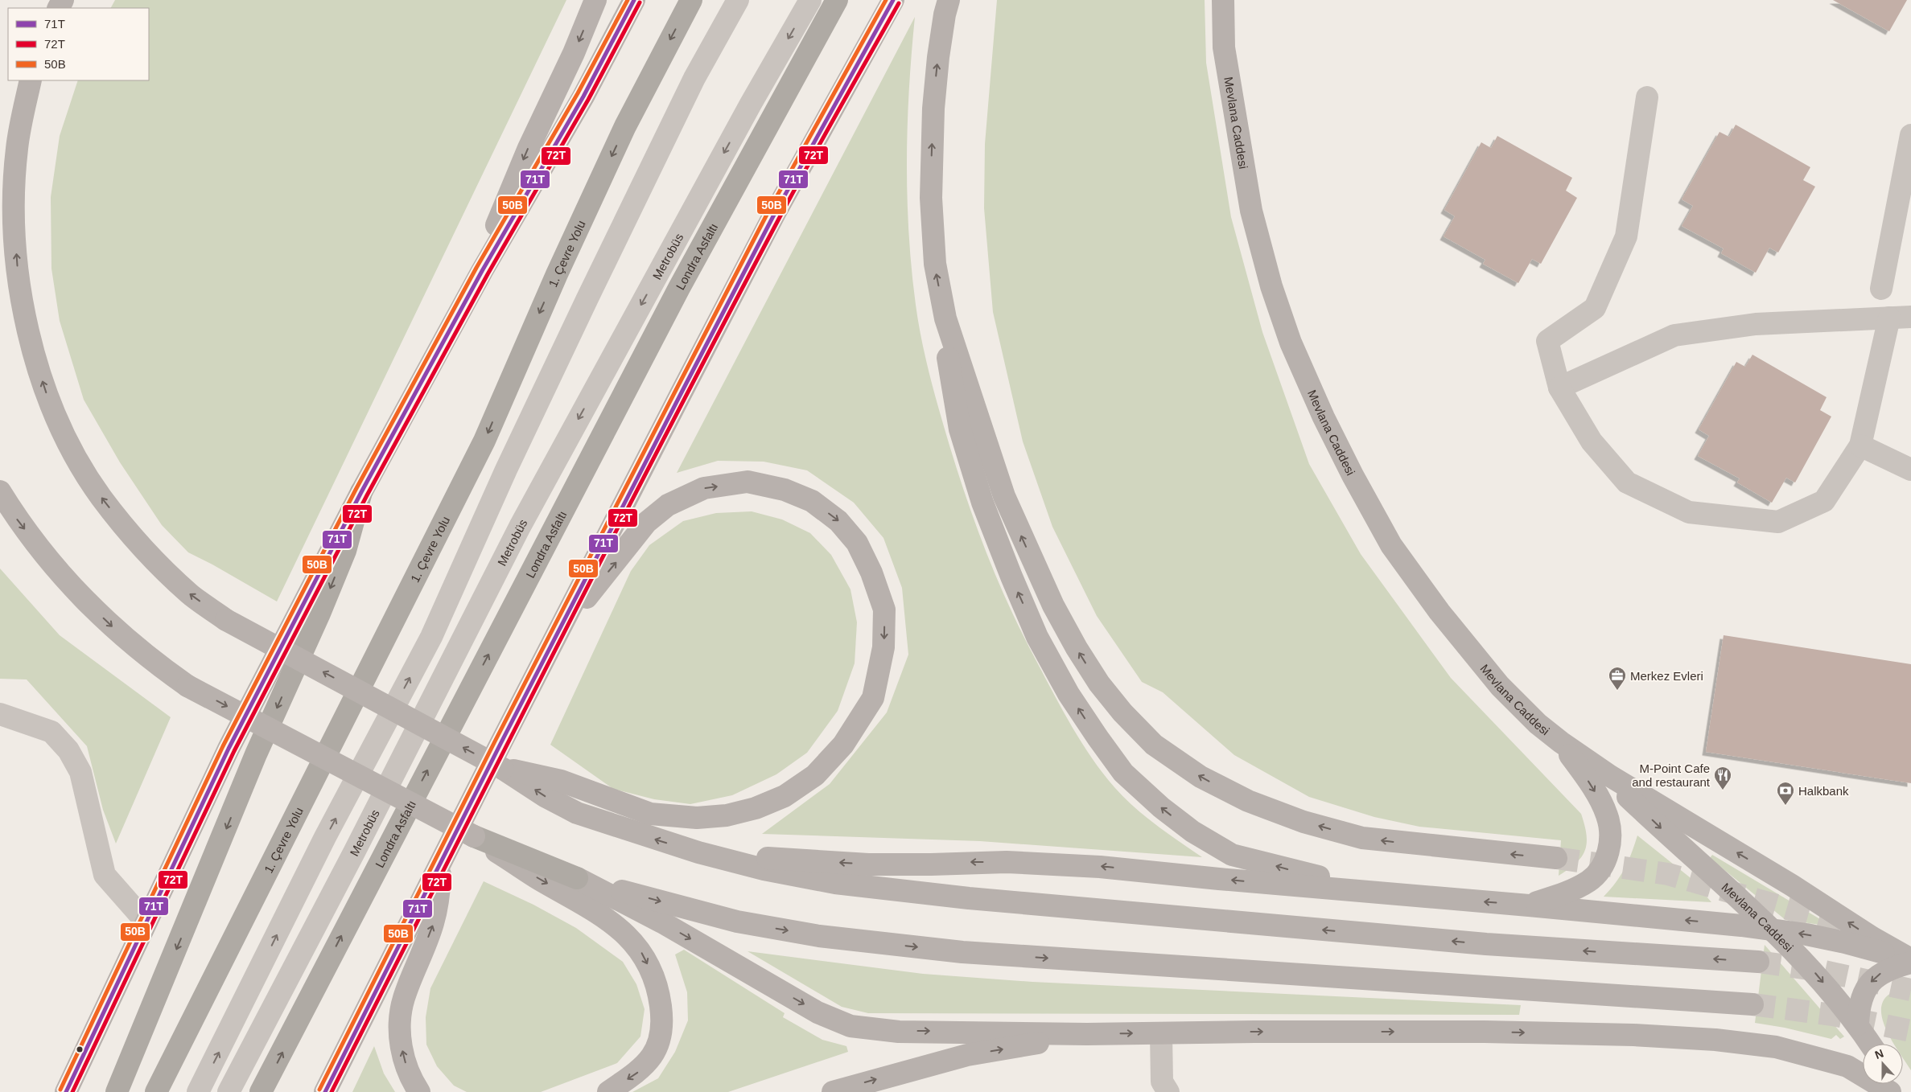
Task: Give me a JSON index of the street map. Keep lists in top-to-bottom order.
{
  "streets": {
    "highway": ["1. Çevre Yolu", "Londra Asfaltı"],
    "main road": ["Mevlana Caddesi"],
    "lane": ["Metrobüs"]
  },
  "places": {
    "office": ["Merkez Evleri"],
    "restaurant": ["M-Point Cafe and restaurant"],
    "bank": ["Halkbank"]
  },
  "lines": ["transit line 71T", "transit line 50B", "transit line 72T"],
  "legend": ["71T", "72T", "50B"],
  "north": "top"
}
